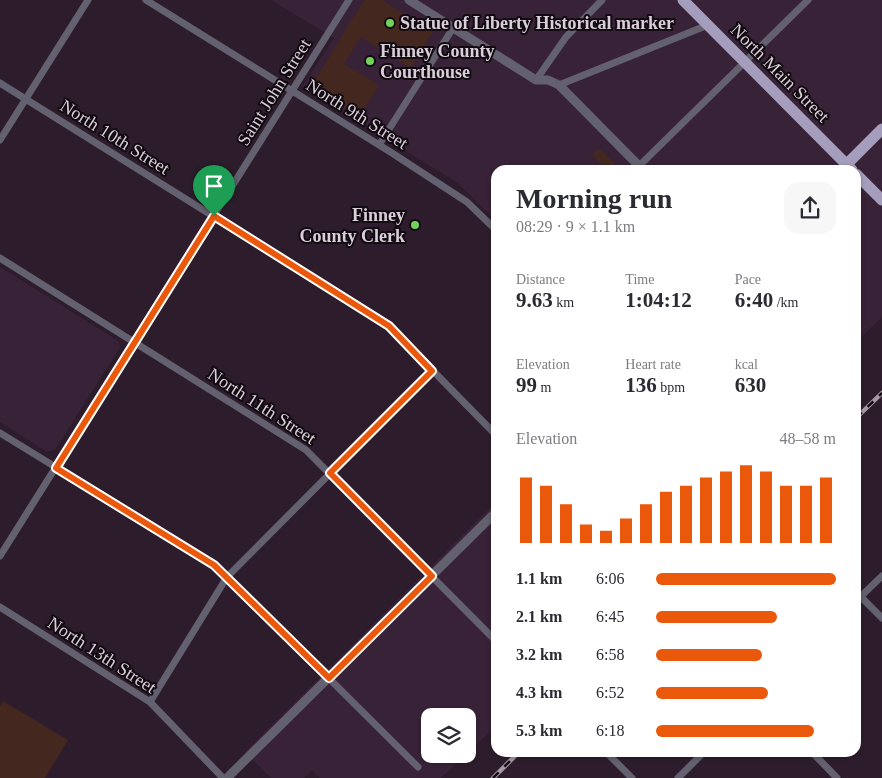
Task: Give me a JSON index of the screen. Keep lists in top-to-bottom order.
{
  "streets": {
    "main road": ["North Main Street"],
    "street": [
      "Saint John Street",
      "North 9th Street",
      "North 10th Street",
      "North 11th Street",
      "North 13th Street"
    ]
  },
  "crossings": [
    ["Saint John Street", "North 9th Street"],
    ["Saint John Street", "North 10th Street"],
    ["Saint John Street", "North 11th Street"]
  ],
  "places": ["Statue of Liberty Historical marker", "Finney County Courthouse", "Finney County Clerk"],
  "page": {
    "heading": ["Morning run", "08:29 · 9 × 1.1 km"],
    "stats": [
      ["Distance", "9.63 km"],
      ["Time", "1:04:12"],
      ["Pace", "6:40 /km"],
      ["Elevation", "99 m"],
      ["Heart rate", "136 bpm"],
      ["kcal", "630"]
    ],
    "chart": ["Elevation", "48–58 m"],
    "list": [
      {
        "name": "1.1 km",
        "note": "6:06"
      },
      {
        "name": "2.1 km",
        "note": "6:45"
      },
      {
        "name": "3.2 km",
        "note": "6:58"
      },
      {
        "name": "4.3 km",
        "note": "6:52"
      },
      {
        "name": "5.3 km",
        "note": "6:18"
      }
    ]
  }
}
